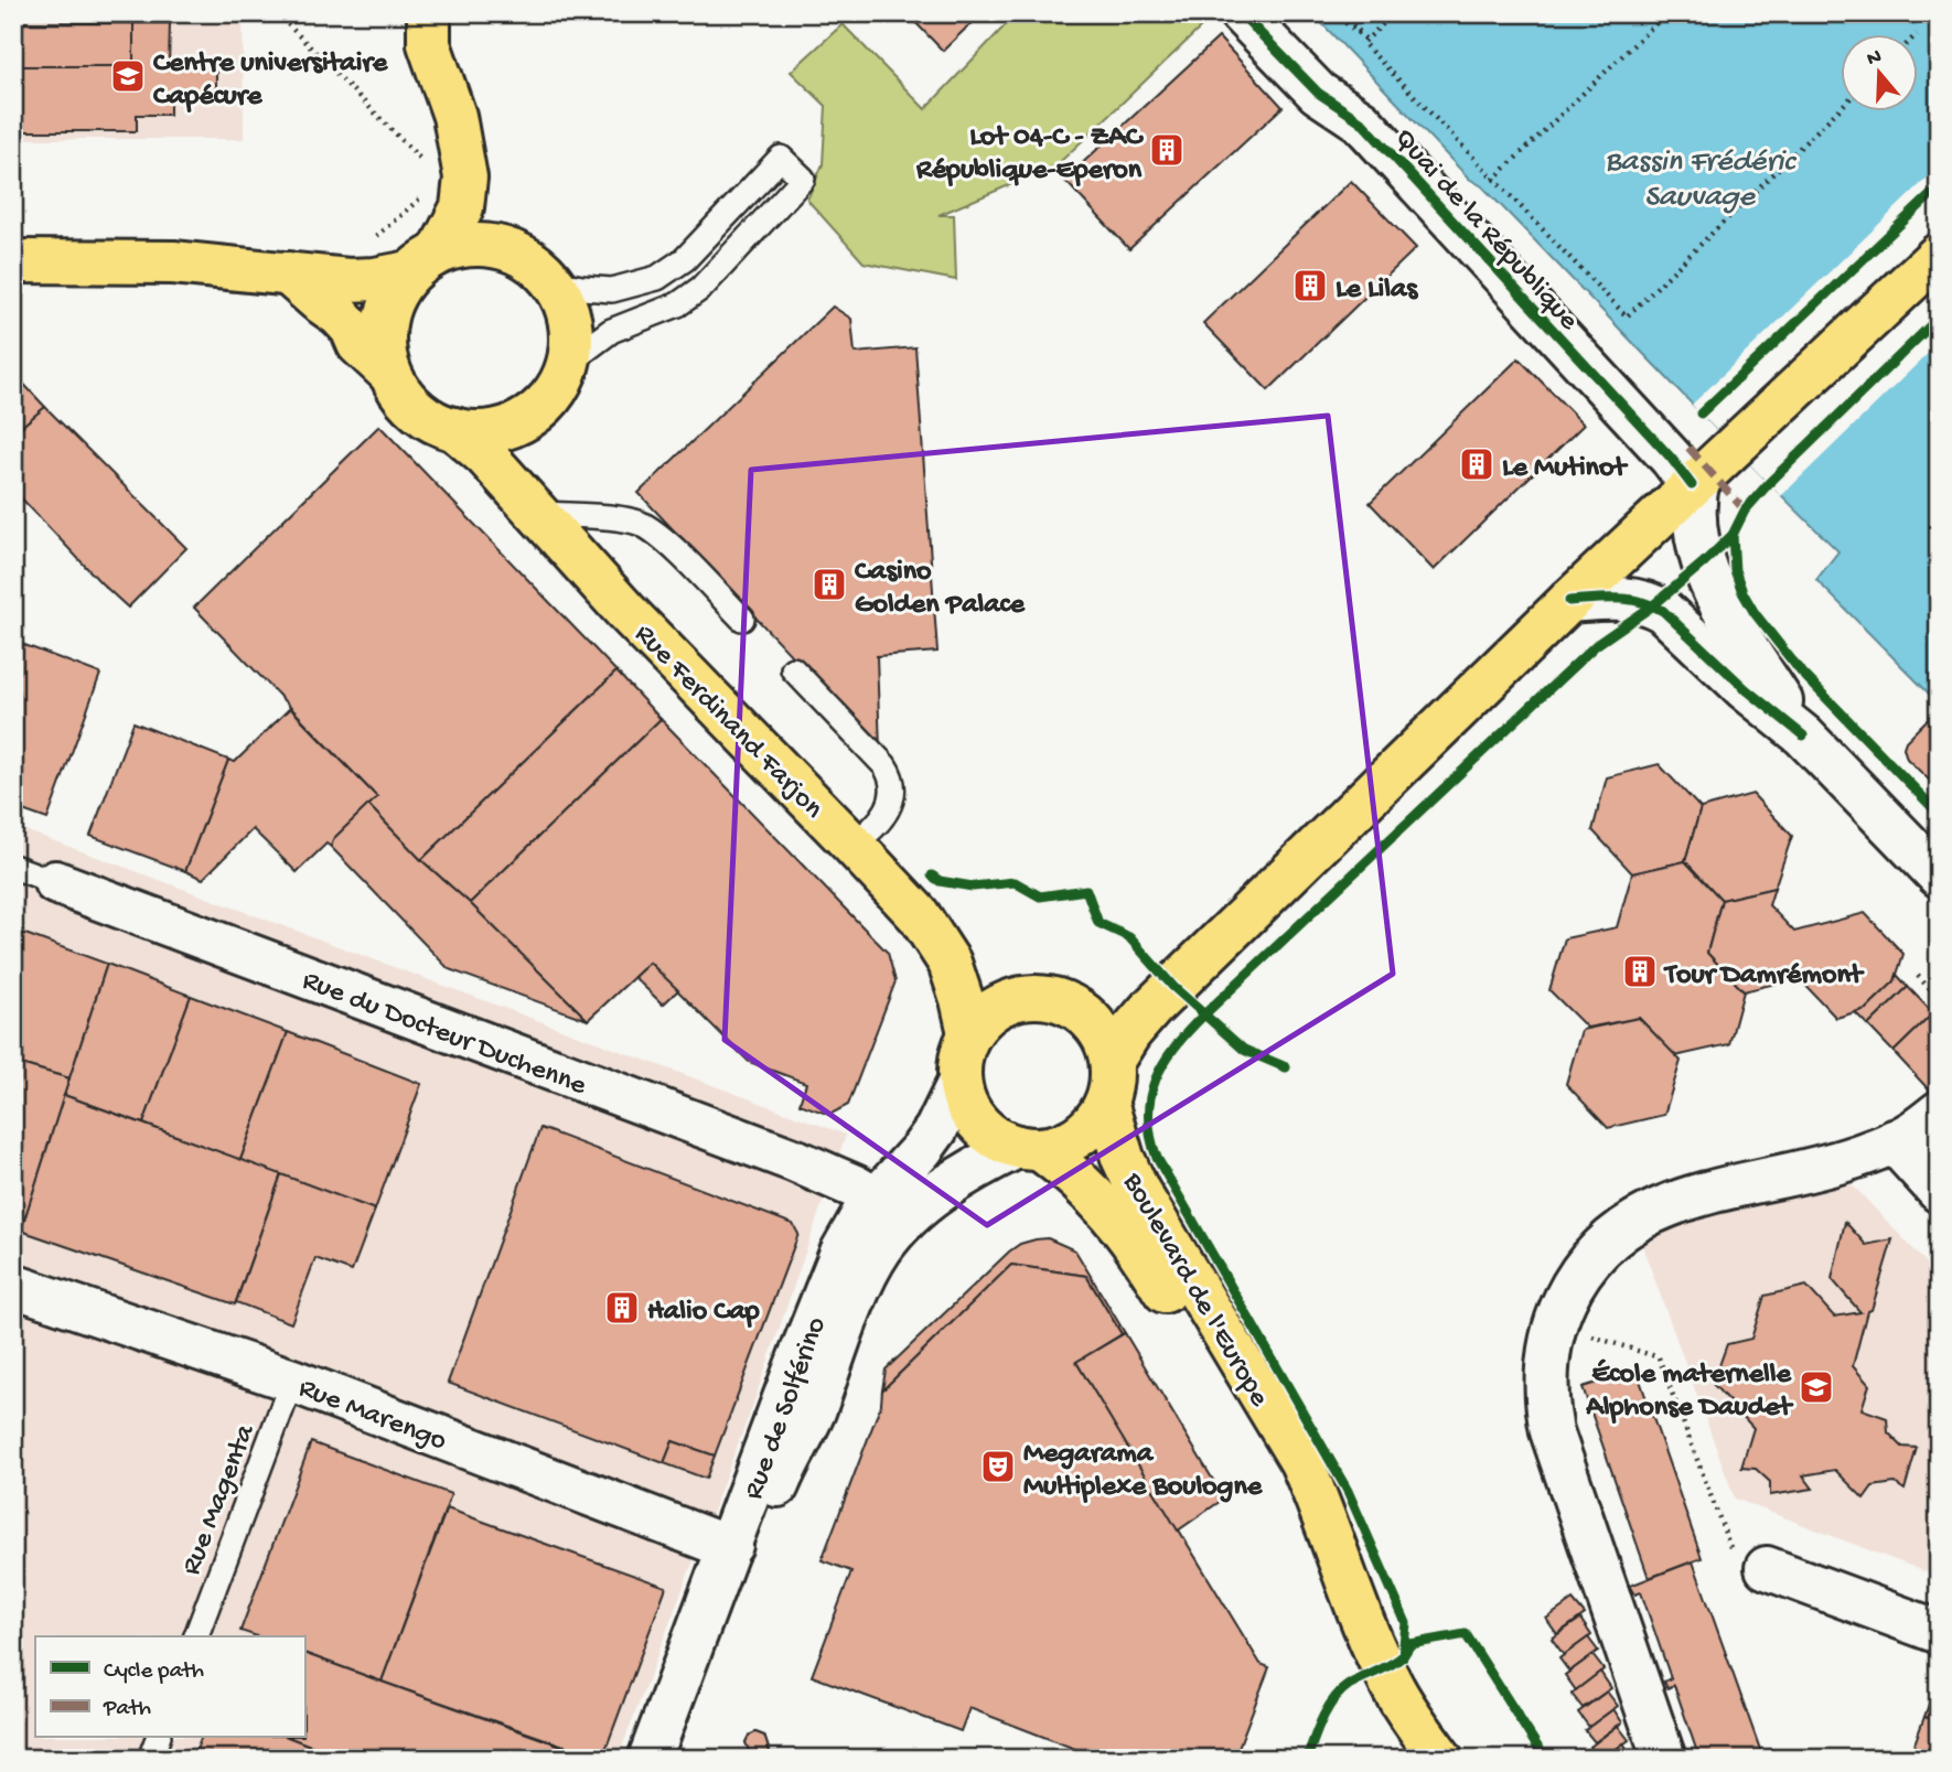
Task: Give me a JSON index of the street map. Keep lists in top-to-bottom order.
{
  "streets": {
    "main road": ["Rue Ferdinand Farjon", "Boulevard de l'Europe"],
    "street": [
      "Quai de la République",
      "Rue du Docteur Duchenne",
      "Rue de Solférino",
      "Rue Marengo"
    ],
    "lane": ["Rue Magenta"]
  },
  "crossings": [
    ["Rue Ferdinand Farjon", "Boulevard de l'Europe"],
    ["Rue Ferdinand Farjon", "Rue de Solférino"],
    ["Rue du Docteur Duchenne", "Rue de Solférino"],
    ["Boulevard de l'Europe", "Rue de Solférino"],
    ["Rue de Solférino", "Rue Marengo"],
    ["Rue Marengo", "Rue Magenta"]
  ],
  "water": ["Bassin Frédéric Sauvage"],
  "places": {
    "school or university": ["Centre universitaire Capécure", "École maternelle Alphonse Daudet"],
    "building": [
      "Lot 04-C - ZAC République-Eperon",
      "Le Lilas",
      "Le Mutinot",
      "Casino Golden Palace",
      "Tour Damrémont",
      "Halio Cap"
    ],
    "theatre": ["Megarama Multiplexe Boulogne"]
  },
  "legend": ["Cycle path", "Path"],
  "north": "top"
}
